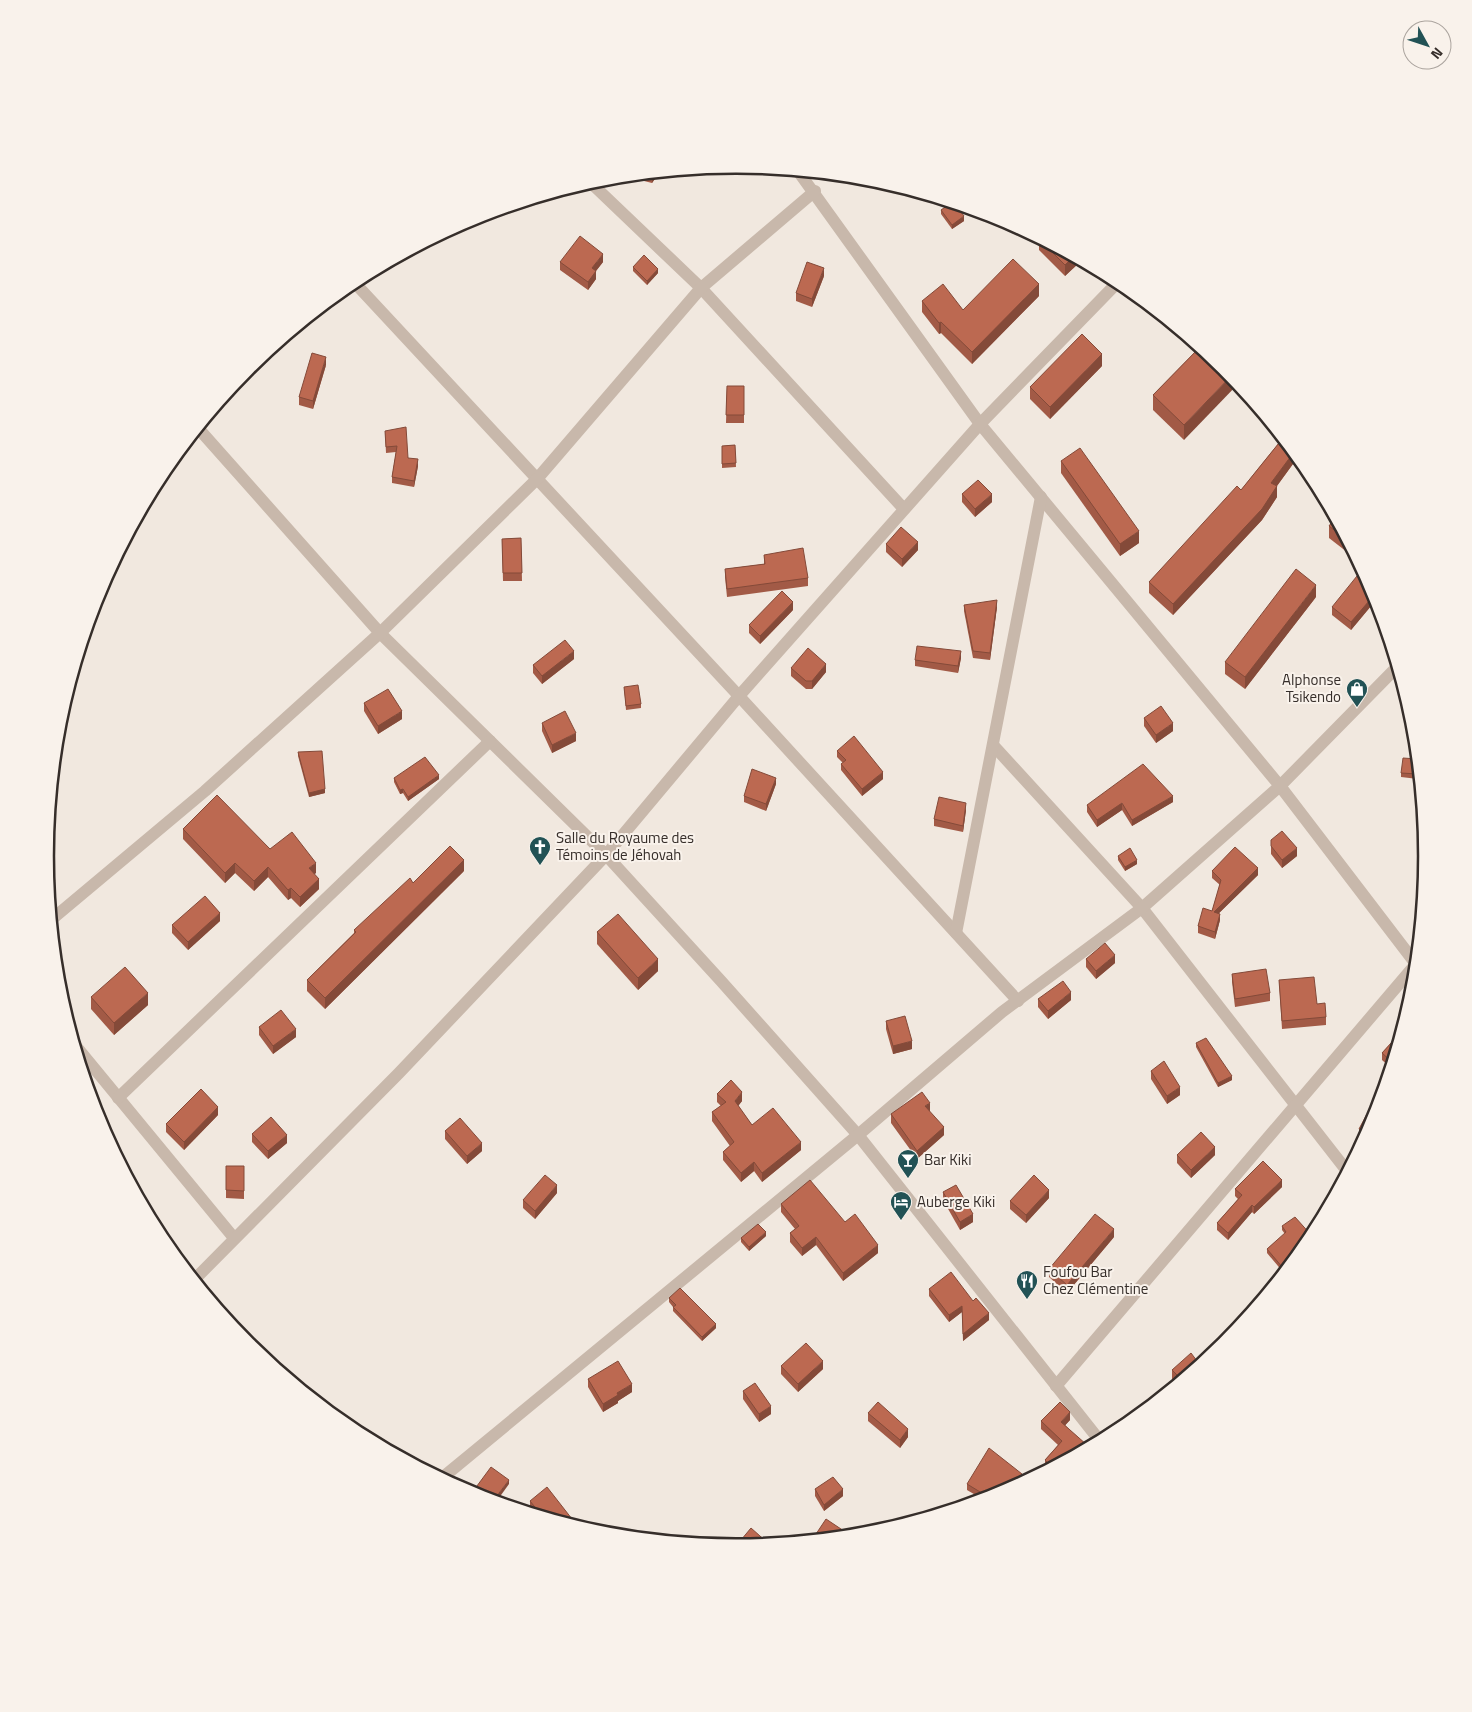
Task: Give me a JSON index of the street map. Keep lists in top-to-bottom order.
{
  "places": {
    "shop": ["Alphonse Tsikendo"],
    "church": ["Salle du Royaume des Témoins de Jéhovah"],
    "bar": ["Bar Kiki"],
    "hotel": ["Auberge Kiki"],
    "restaurant": ["Foufou Bar Chez Clémentine"]
  },
  "north": "bottom right"
}
